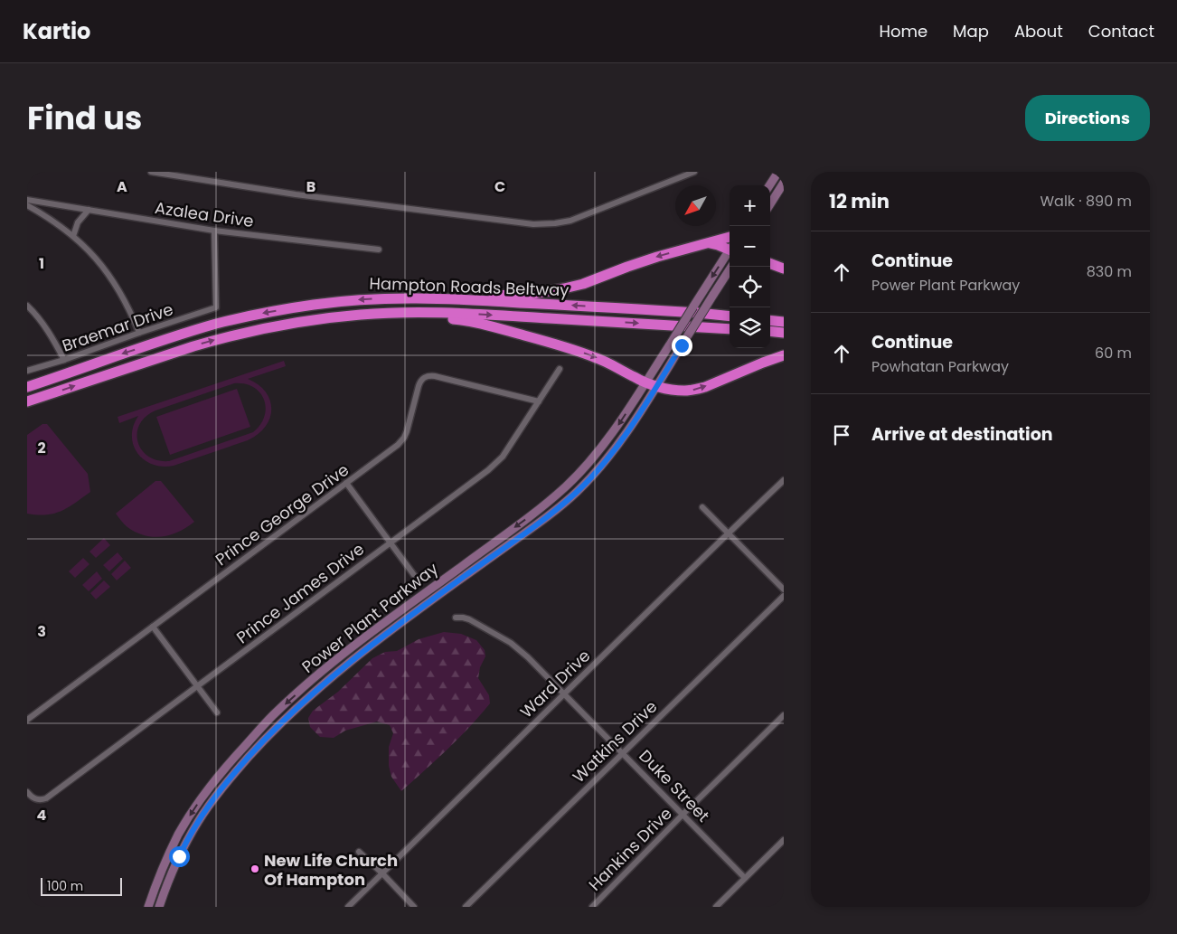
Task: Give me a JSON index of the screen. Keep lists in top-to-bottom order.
{
  "streets": {
    "highway": ["Hampton Roads Beltway"],
    "main road": ["Power Plant Parkway"],
    "street": [
      "Azalea Drive",
      "Braemar Drive",
      "Prince George Drive",
      "Prince James Drive",
      "Ward Drive",
      "Watkins Drive",
      "Duke Street",
      "Hankins Drive"
    ]
  },
  "crossings": [
    ["Azalea Drive", "Braemar Drive"],
    ["Prince George Drive", "Prince James Drive"],
    ["Ward Drive", "Duke Street"],
    ["Watkins Drive", "Duke Street"],
    ["Duke Street", "Hankins Drive"]
  ],
  "places": ["New Life Church Of Hampton"],
  "scale_bar": "100 m",
  "north": "bottom left",
  "page": {
    "header": "Kartio",
    "nav": [
      "Home",
      "Map",
      "About",
      "Contact"
    ],
    "title": "Find us",
    "buttons": "Directions",
    "heading": ["12 min", "Walk · 890 m"],
    "map_buttons": ["+", "−"],
    "list": [
      ["Continue", "Power Plant Parkway", "830 m"],
      ["Continue", "Powhatan Parkway", "60 m"],
      "Arrive at destination"
    ],
    "scale": "100 m"
  },
  "grid": {
    "columns": ["A", "B", "C"],
    "rows": [
      "1",
      "2",
      "3",
      "4"
    ]
  }
}
